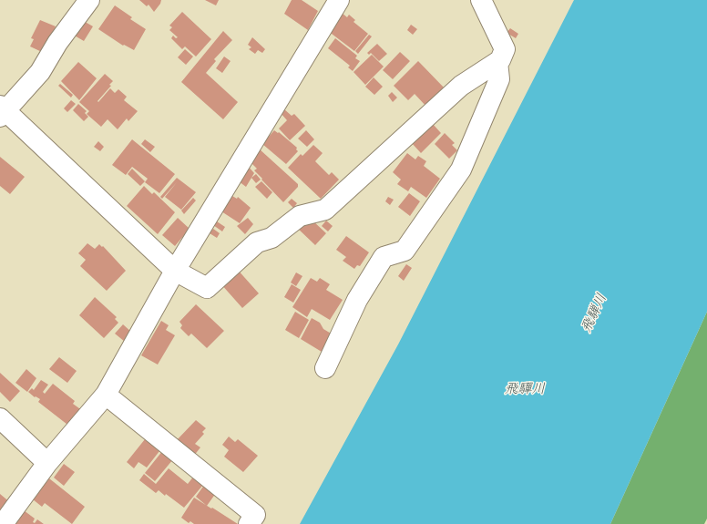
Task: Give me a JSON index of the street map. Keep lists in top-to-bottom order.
{
  "water": ["飛騨川", "飛驒川"]
}
